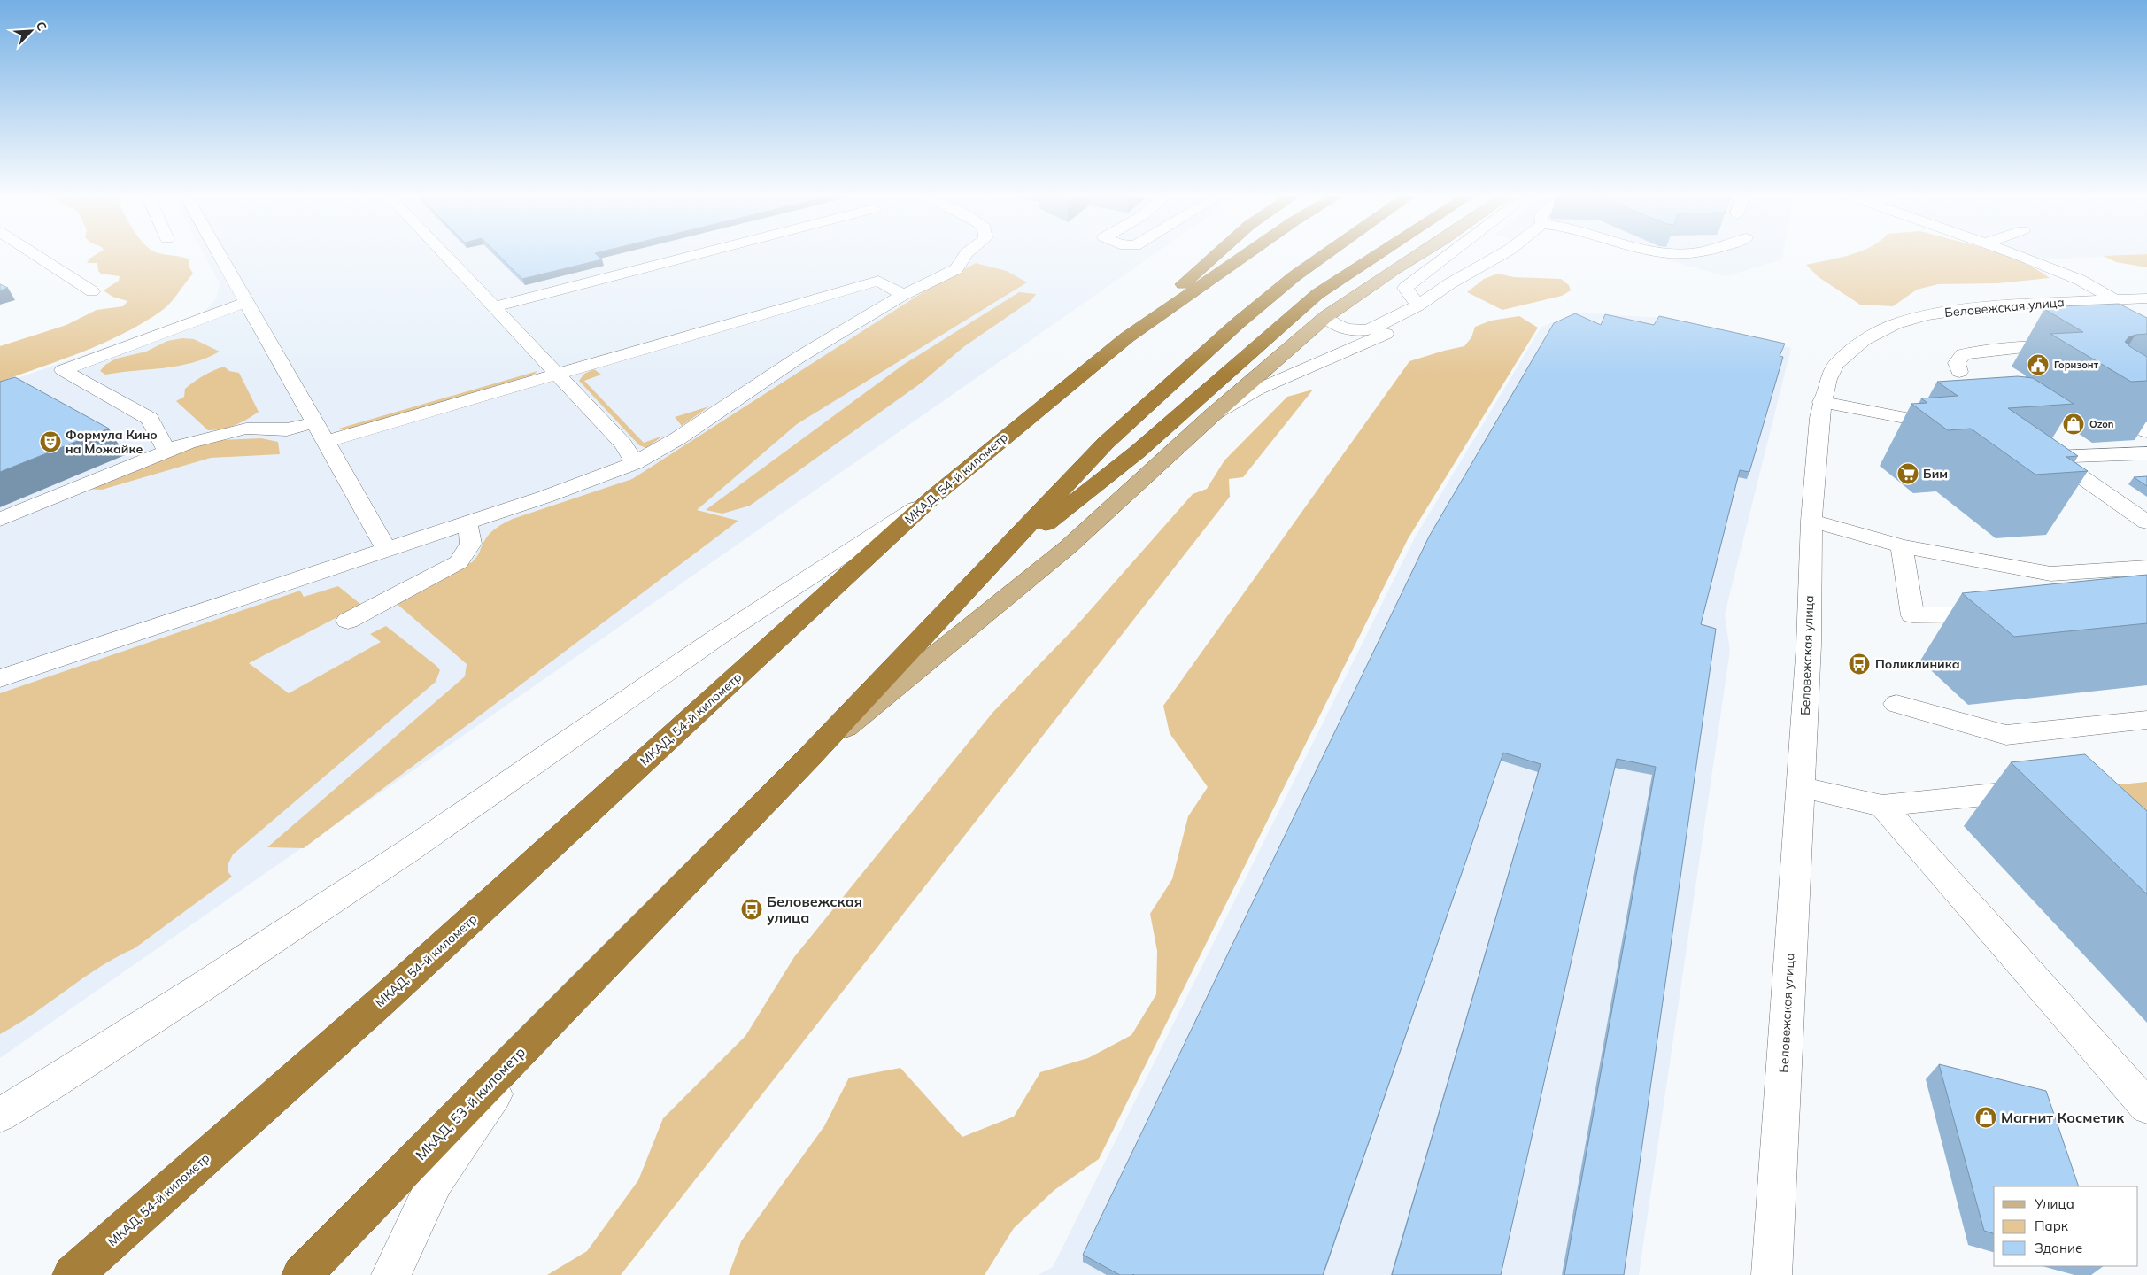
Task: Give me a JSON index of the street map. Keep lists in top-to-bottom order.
{
  "streets": {
    "highway": ["МКАД, 54-й километр", "МКАД, 53-й километр"],
    "street": ["Беловежская улица"]
  },
  "places": {
    "public building": ["Горизонт"],
    "shop": ["Ozon", "Магнит Косметик"],
    "theatre": ["Формула Кино на Можайке"],
    "supermarket": ["Бим"],
    "bus stop": ["Поликлиника", "Беловежская улица"]
  },
  "legend": ["Улица", "Парк", "Здание"],
  "north": "top right"
}
